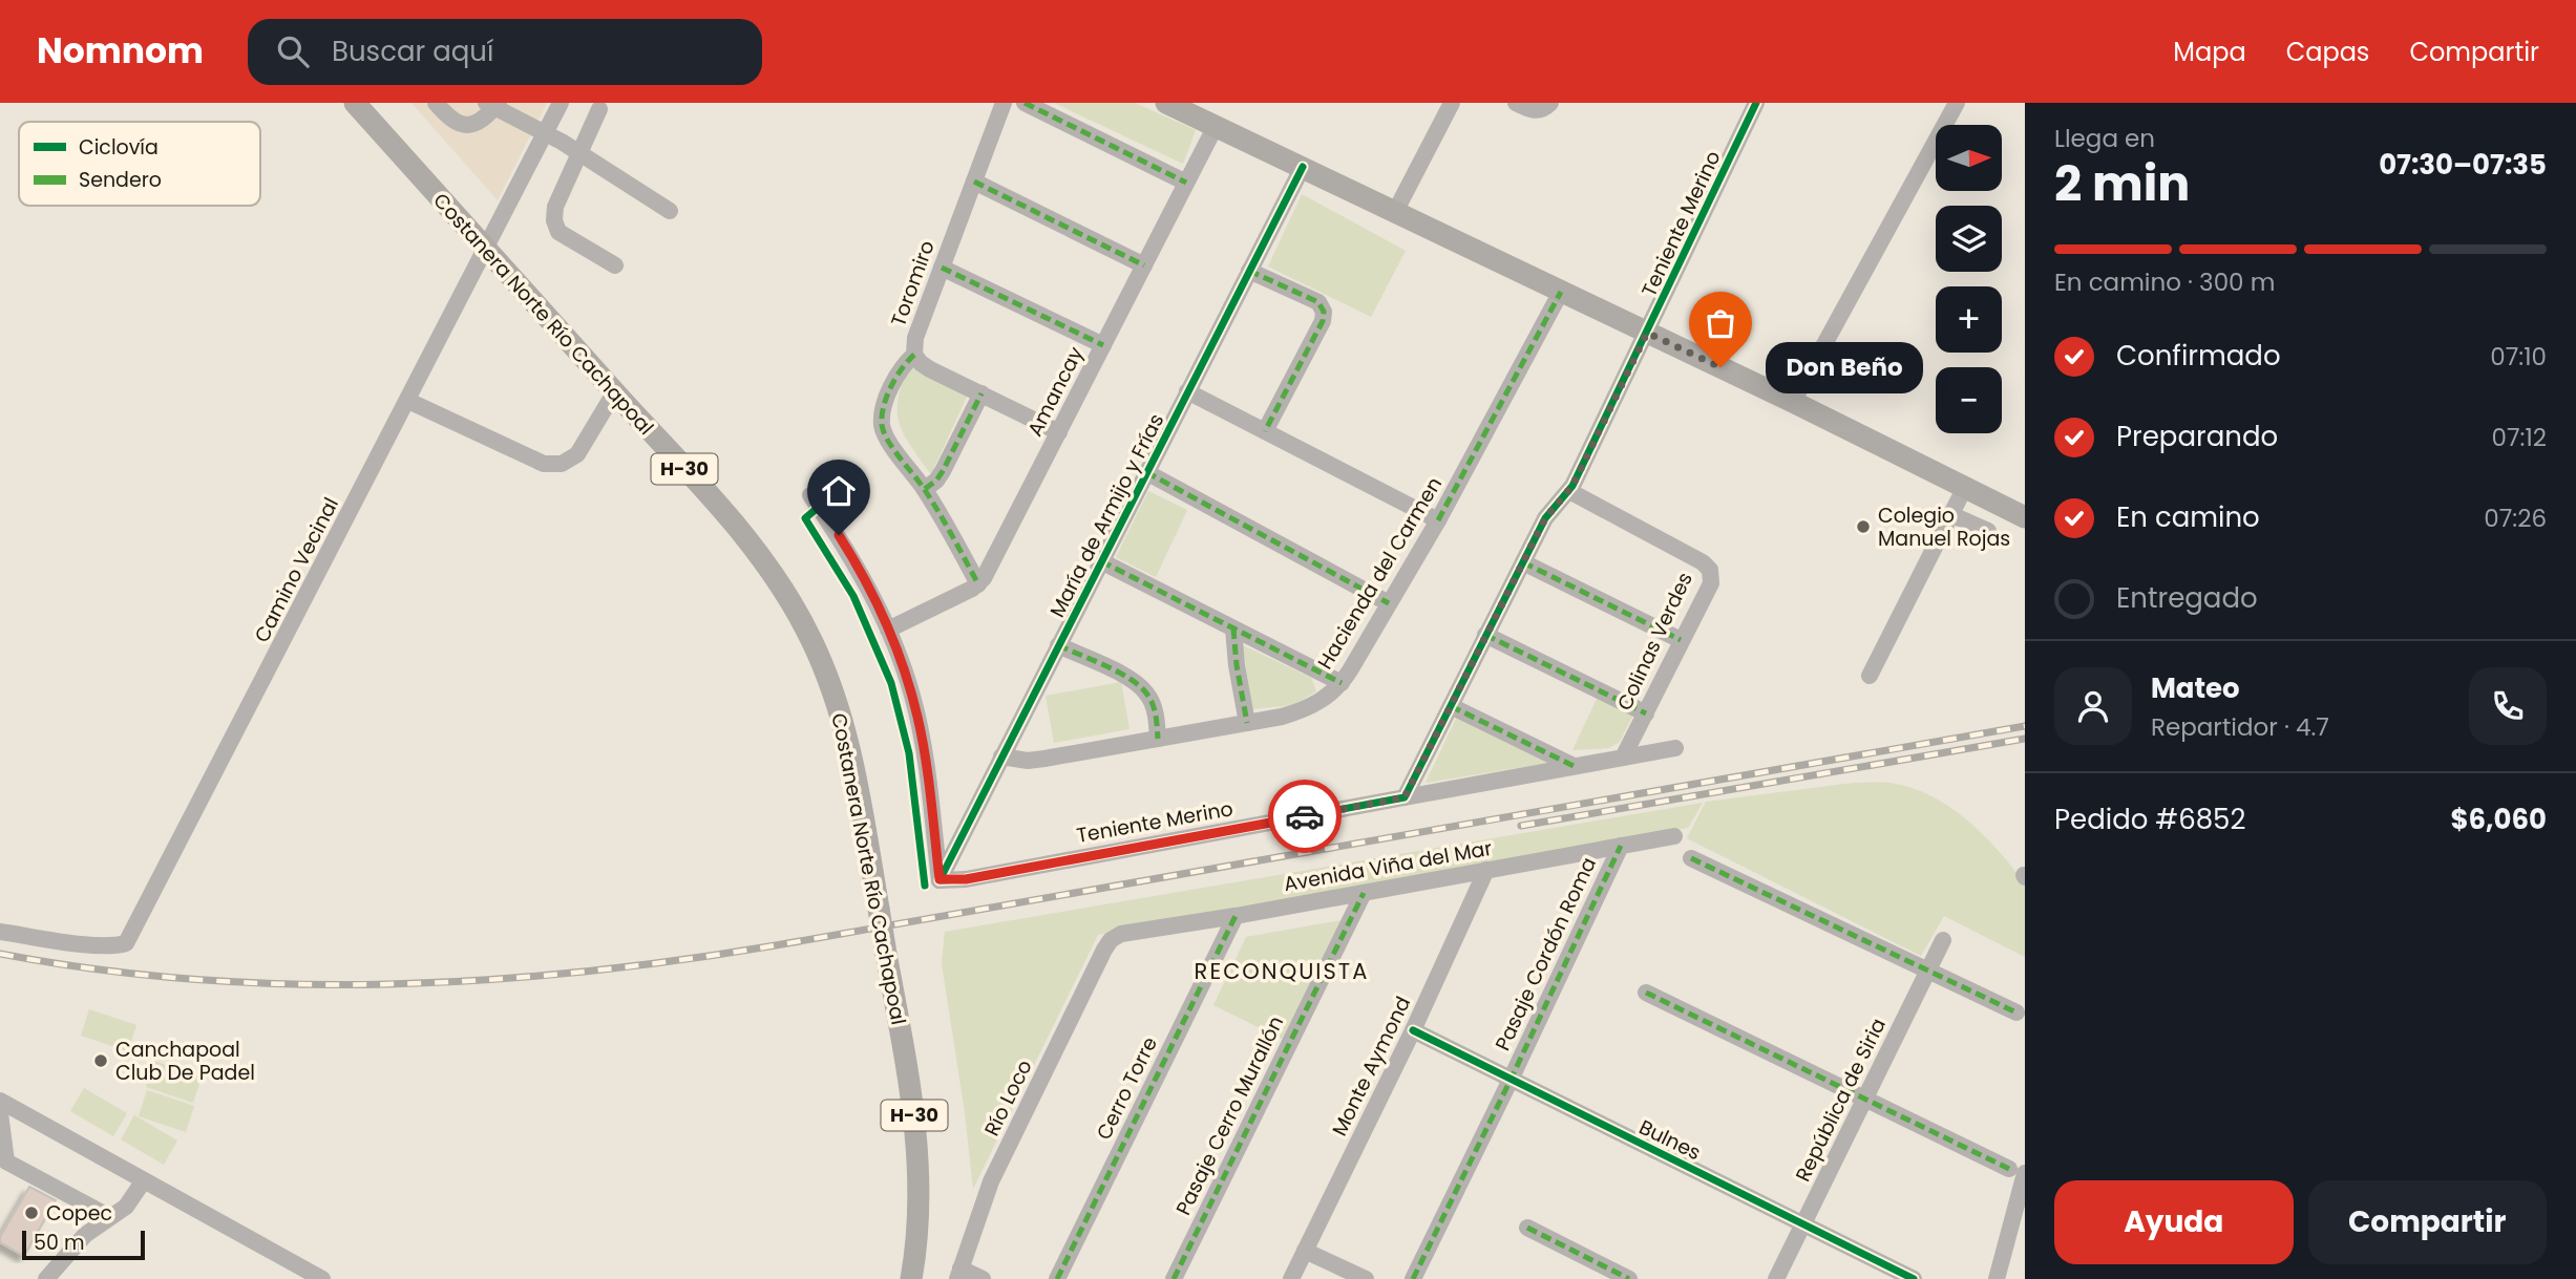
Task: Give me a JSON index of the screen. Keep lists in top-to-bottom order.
{
  "streets": {
    "main road": ["Costanera Norte Río Cachapoal", "H-30"],
    "street": [
      "Teniente Merino",
      "Toromiro",
      "Amancay",
      "María de Armijo y Frías",
      "Camino Vecinal",
      "Hacienda del Carmen",
      "Colinas Verdes",
      "Avenida Viña del Mar",
      "Pasaje Cordón Roma",
      "Monte Aymond",
      "Cerro Torre",
      "Río Loco",
      "República de Siria",
      "Pasaje Cerro Murallón",
      "Bulnes"
    ]
  },
  "crossings": [
    ["Teniente Merino", "María de Armijo y Frías"],
    ["Teniente Merino", "Colinas Verdes"],
    ["Toromiro", "Amancay"],
    ["Costanera Norte Río Cachapoal", "Camino Vecinal"],
    ["María de Armijo y Frías", "Hacienda del Carmen"],
    ["Avenida Viña del Mar", "Pasaje Cordón Roma"],
    ["Avenida Viña del Mar", "Monte Aymond"],
    ["Avenida Viña del Mar", "Cerro Torre"],
    ["Avenida Viña del Mar", "Río Loco"],
    ["Avenida Viña del Mar", "Pasaje Cerro Murallón"],
    ["Pasaje Cordón Roma", "Bulnes"],
    ["Monte Aymond", "Bulnes"],
    ["República de Siria", "Bulnes"]
  ],
  "districts": ["RECONQUISTA"],
  "places": [
    "Don Beño",
    "Colegio Manuel Rojas",
    "Canchapoal Club De Padel",
    "Copec"
  ],
  "legend": ["Ciclovía", "Sendero"],
  "scale_bar": "50 m",
  "north": "right",
  "page": {
    "header": "Nomnom",
    "search": "Buscar aquí",
    "nav": ["Mapa", "Capas", "Compartir"],
    "heading": ["2 min", "Llega en", "07:30–07:35"],
    "panel": [
      "Mateo",
      "Repartidor · 4.7",
      "Pedido #6852",
      "$6,060"
    ],
    "map_buttons": ["+", "−"],
    "bar": "En camino · 300 m",
    "list": [
      ["Confirmado", "07:10"],
      ["Preparando", "07:12"],
      ["En camino", "07:26"],
      "Entregado"
    ],
    "bubble": "Don Beño",
    "buttons": ["Ayuda", "Compartir"],
    "scale": "50 m"
  }
}
